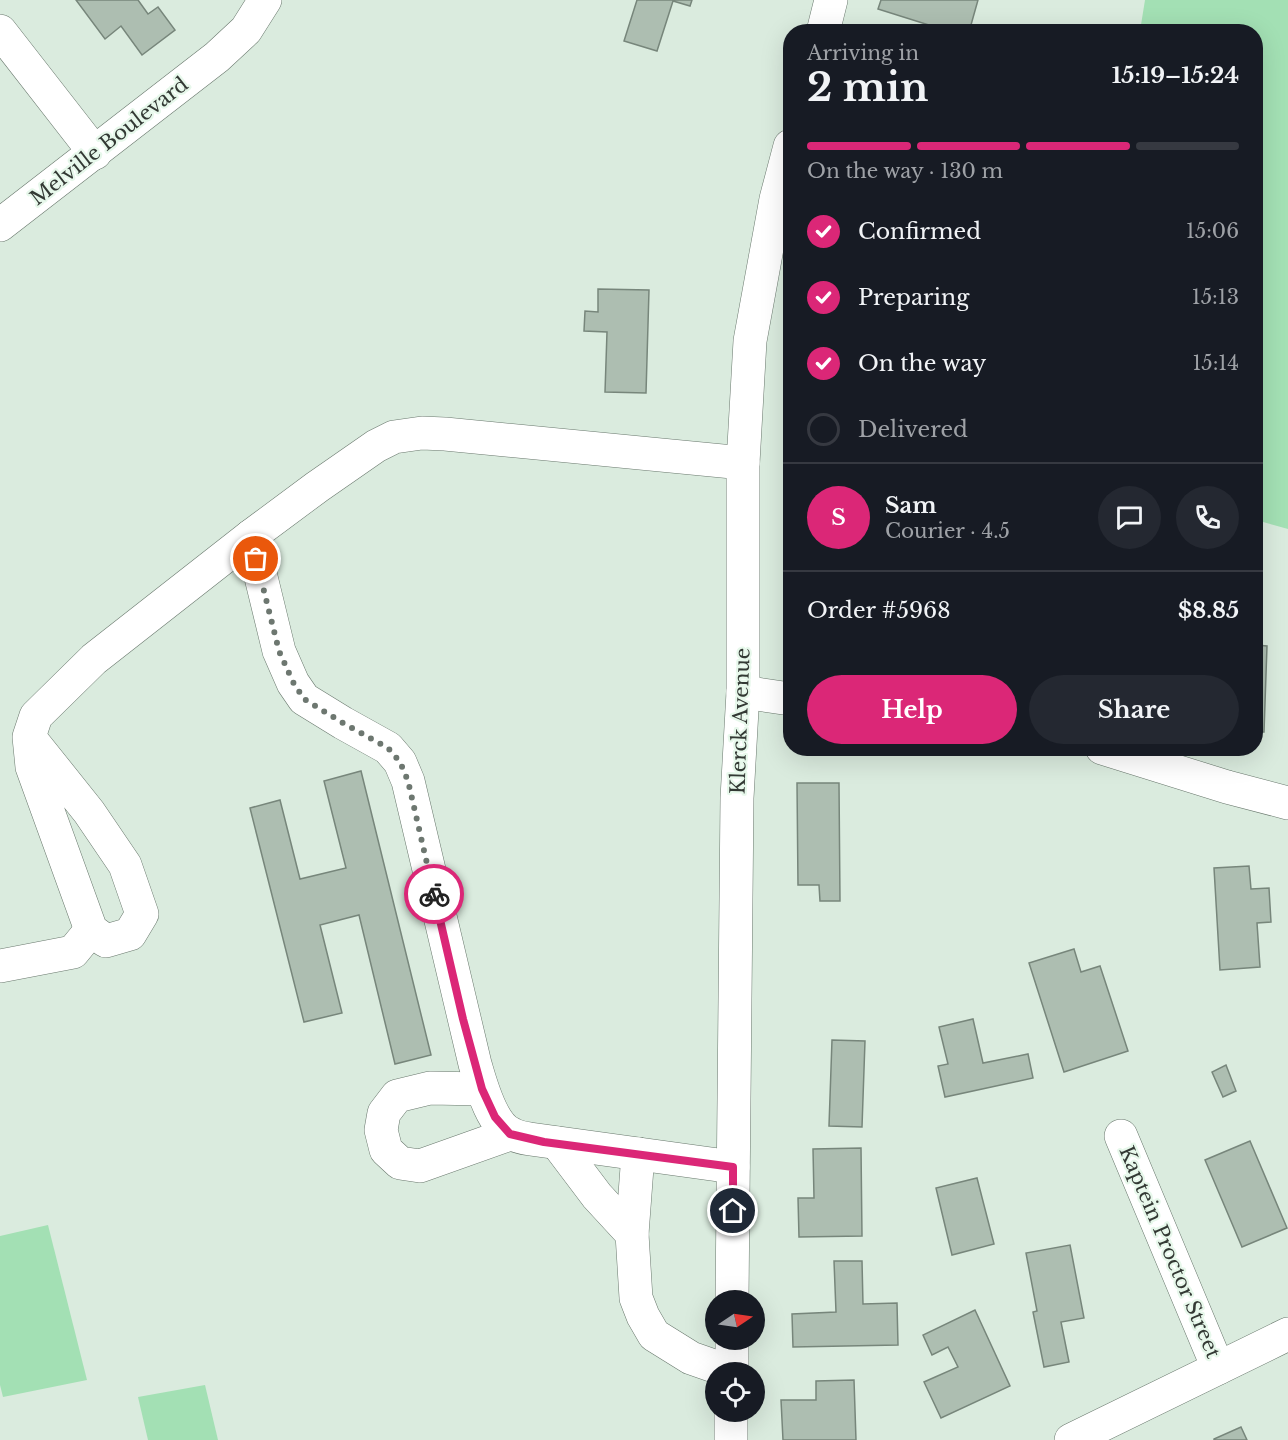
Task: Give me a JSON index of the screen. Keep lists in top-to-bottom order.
{
  "streets": {
    "street": ["Melville Boulevard", "Klerck Avenue", "Kaptein Proctor Street"]
  },
  "north": "right",
  "page": {
    "heading": ["2 min", "Arriving in", "15:19–15:24"],
    "panel": [
      "Sam",
      "Courier · 4.5",
      "Order #5968",
      "$8.85"
    ],
    "bar": "On the way · 130 m",
    "list": [
      ["Confirmed", "15:06"],
      ["Preparing", "15:13"],
      ["On the way", "15:14"],
      "Delivered"
    ],
    "round": "S",
    "buttons": ["Help", "Share"]
  }
}
